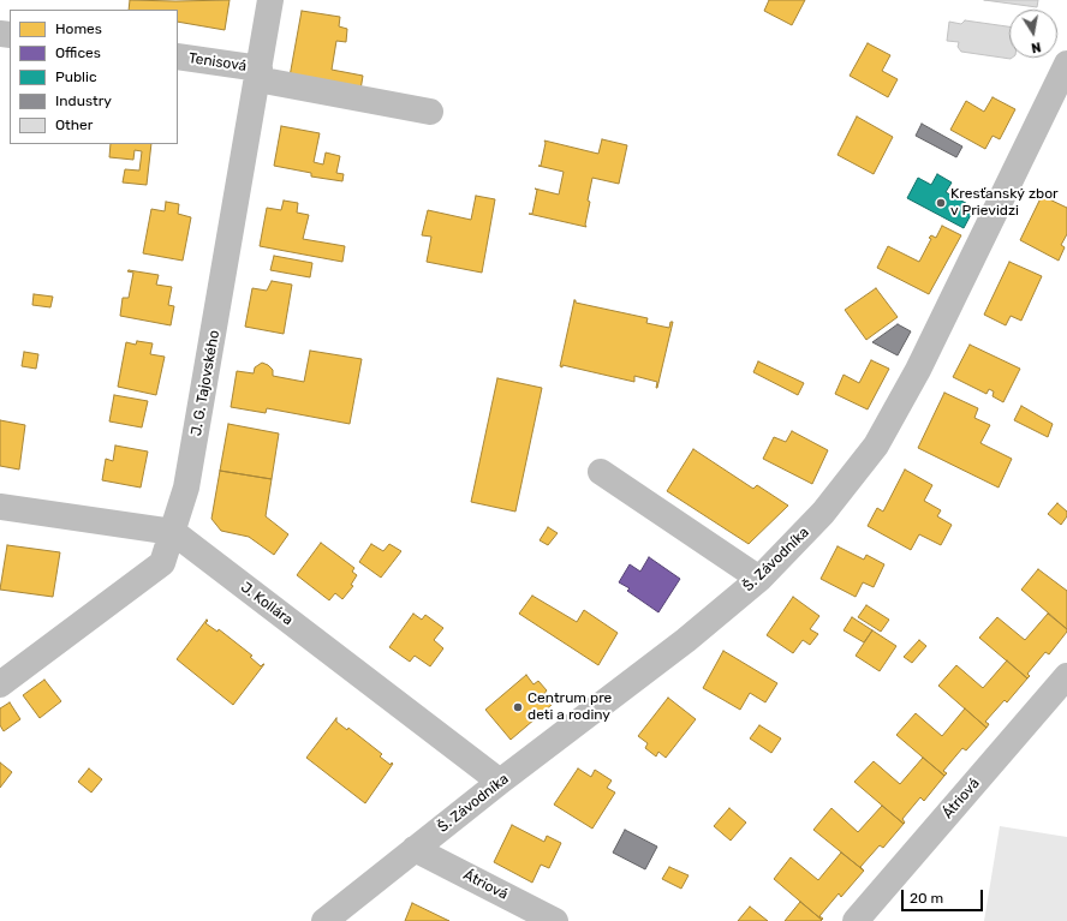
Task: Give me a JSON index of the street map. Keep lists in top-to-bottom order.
{
  "streets": {
    "street": [
      "Tenisová",
      "J. G. Tajovského",
      "Š. Závodníka",
      "J. Kollára",
      "Átriová"
    ]
  },
  "crossings": [
    ["Tenisová", "J. G. Tajovského"],
    ["J. G. Tajovského", "J. Kollára"],
    ["Š. Závodníka", "J. Kollára"],
    ["Š. Závodníka", "Átriová"]
  ],
  "places": ["Kresťanský zbor v Prievidzi", "Centrum pre deti a rodiny"],
  "legend": [
    "Homes",
    "Offices",
    "Public",
    "Industry",
    "Other"
  ],
  "scale_bar": "20 m",
  "north": "bottom"
}
